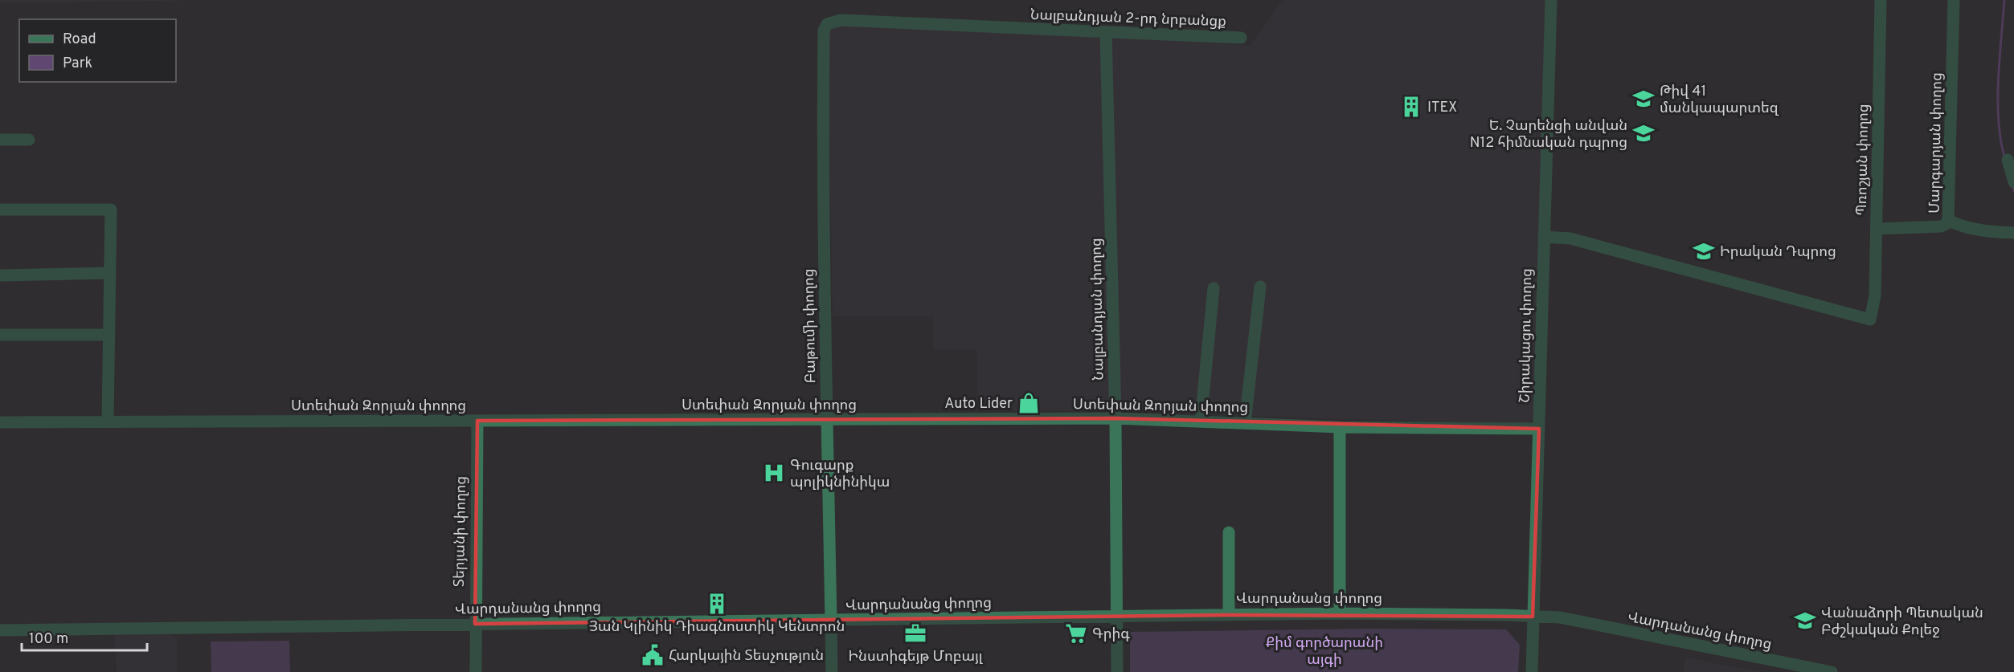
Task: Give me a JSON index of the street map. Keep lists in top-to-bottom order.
{
  "streets": {
    "street": [
      "Նալբանդյան 2-րդ նրբանցք",
      "Մարգարյան փողոց",
      "Պռոշյան փողոց",
      "Նալբանդյան փողոց",
      "Բաթումի փողոց",
      "Շիրակացու փողոց",
      "Ստեփան Զորյան փողոց",
      "Տերյանի փողոց",
      "Վարդանանց փողոց"
    ]
  },
  "crossings": [
    ["Նալբանդյան 2-րդ նրբանցք", "Նալբանդյան փողոց"],
    ["Նալբանդյան 2-րդ նրբանցք", "Բաթումի փողոց"],
    ["Պռոշյան փողոց", "Շիրակացու փողոց"],
    ["Նալբանդյան փողոց", "Ստեփան Զորյան փողոց"],
    ["Նալբանդյան փողոց", "Վարդանանց փողոց"],
    ["Բաթումի փողոց", "Ստեփան Զորյան փողոց"],
    ["Բաթումի փողոց", "Վարդանանց փողոց"],
    ["Շիրակացու փողոց", "Ստեփան Զորյան փողոց"],
    ["Շիրակացու փողոց", "Վարդանանց փողոց"],
    ["Ստեփան Զորյան փողոց", "Տերյանի փողոց"],
    ["Տերյանի փողոց", "Վարդանանց փողոց"]
  ],
  "parks": ["Քիմ գործարանի այգի"],
  "places": {
    "school or university": [
      "Թիվ 41 մանկապարտեզ",
      "Ե. Չարենցի անվան N12 հիմնական դպրոց",
      "Իրական Դպրոց",
      "Վանաձորի Պետական Բժշկական Քոլեջ"
    ],
    "building": ["ITEX", "Յան Կլինիկ Դիագնոստիկ Կենտրոն"],
    "shop": ["Auto Lider"],
    "hospital": ["Գուգարք պոլիկնինիկա"],
    "office": ["Ինստիգեյթ Մոբայլ"],
    "supermarket": ["Գրիգ"],
    "public building": ["Հարկային Տեսչություն"]
  },
  "legend": ["Road", "Park"],
  "scale_bar": "100 m"
}
